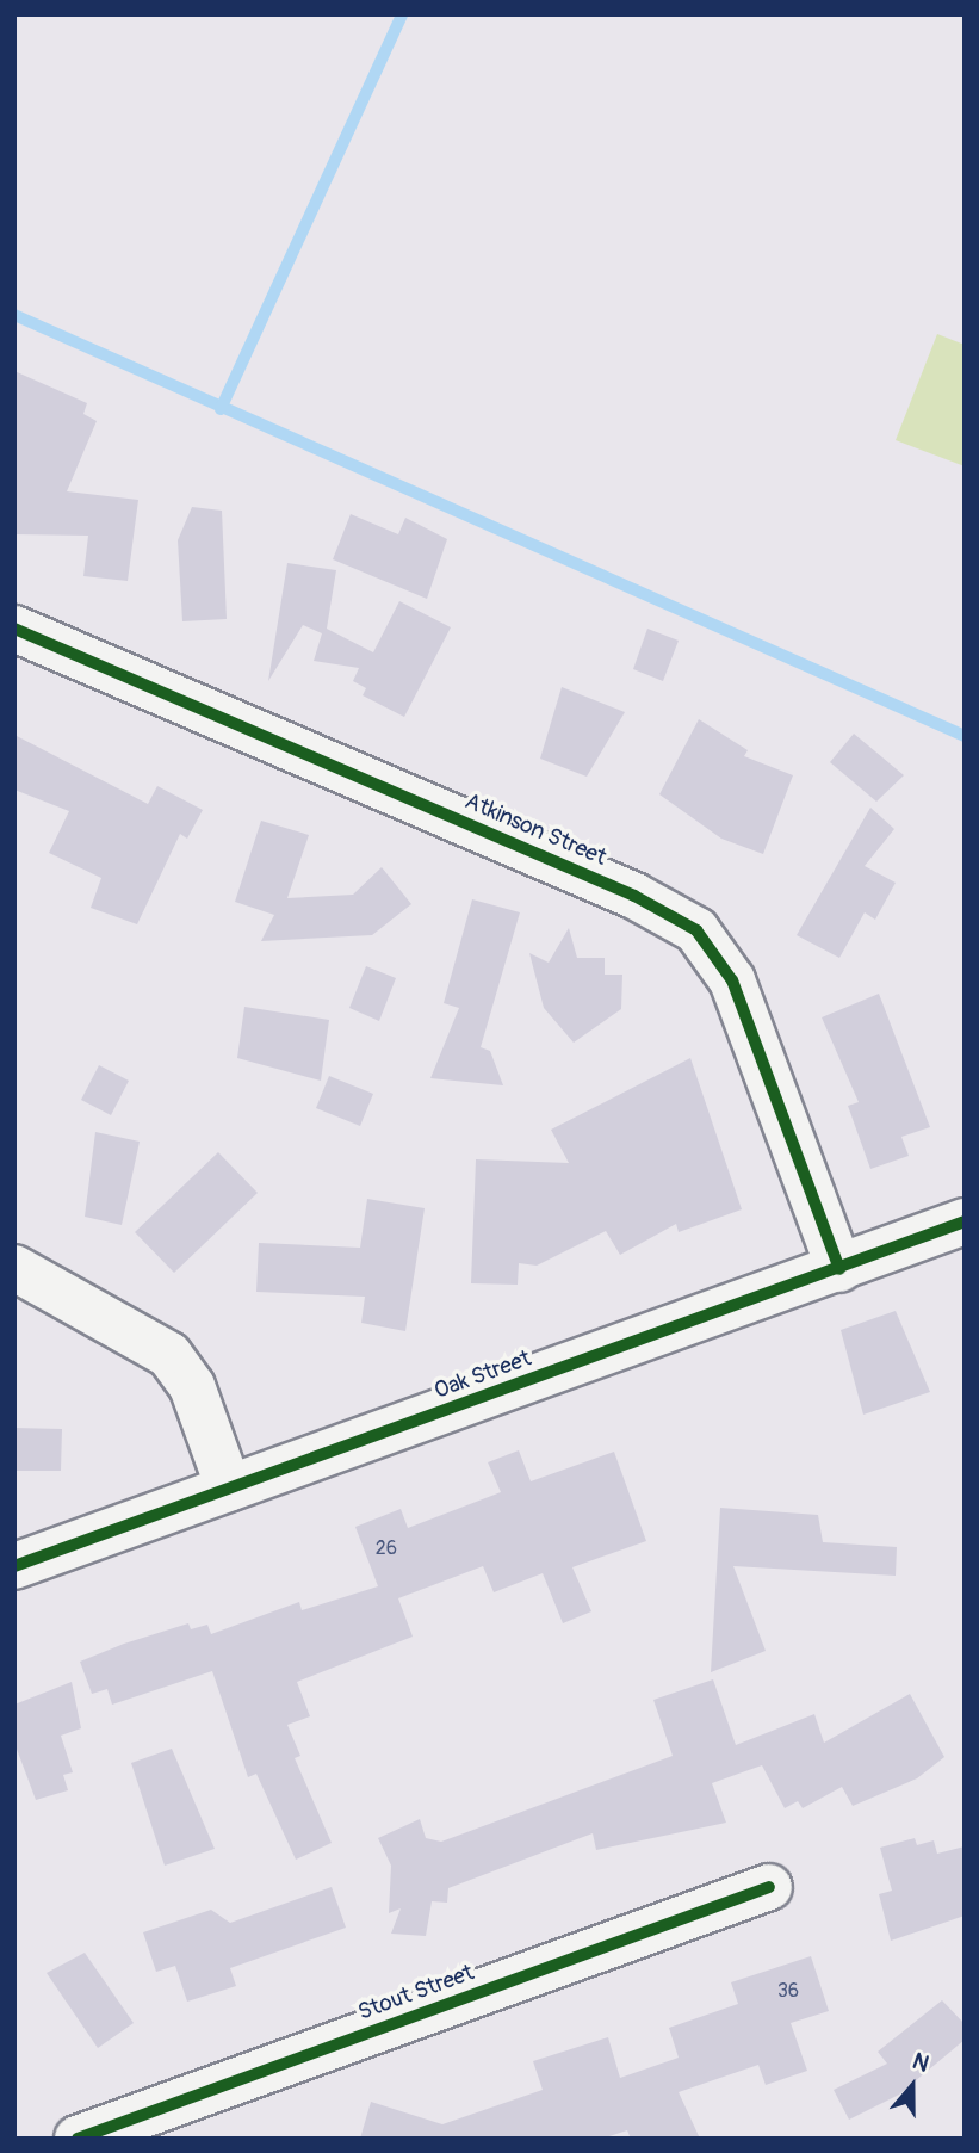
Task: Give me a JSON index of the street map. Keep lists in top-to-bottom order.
{
  "streets": {
    "street": ["Atkinson Street", "Oak Street", "Stout Street"]
  },
  "crossings": [
    ["Atkinson Street", "Oak Street"]
  ],
  "house_numbers": ["26", "36"],
  "north": "top"
}
